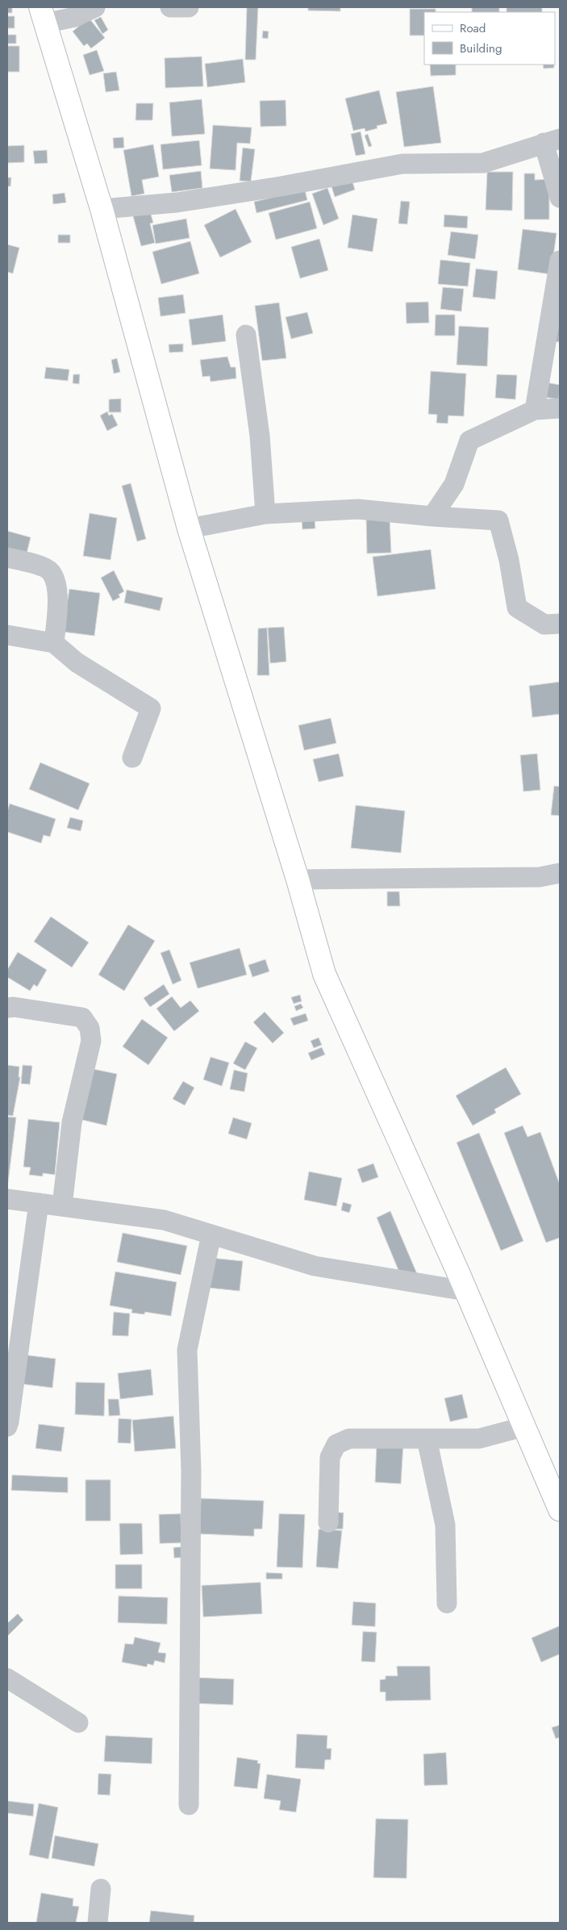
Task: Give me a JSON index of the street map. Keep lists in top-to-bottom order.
{
  "legend": ["Road", "Building"]
}
